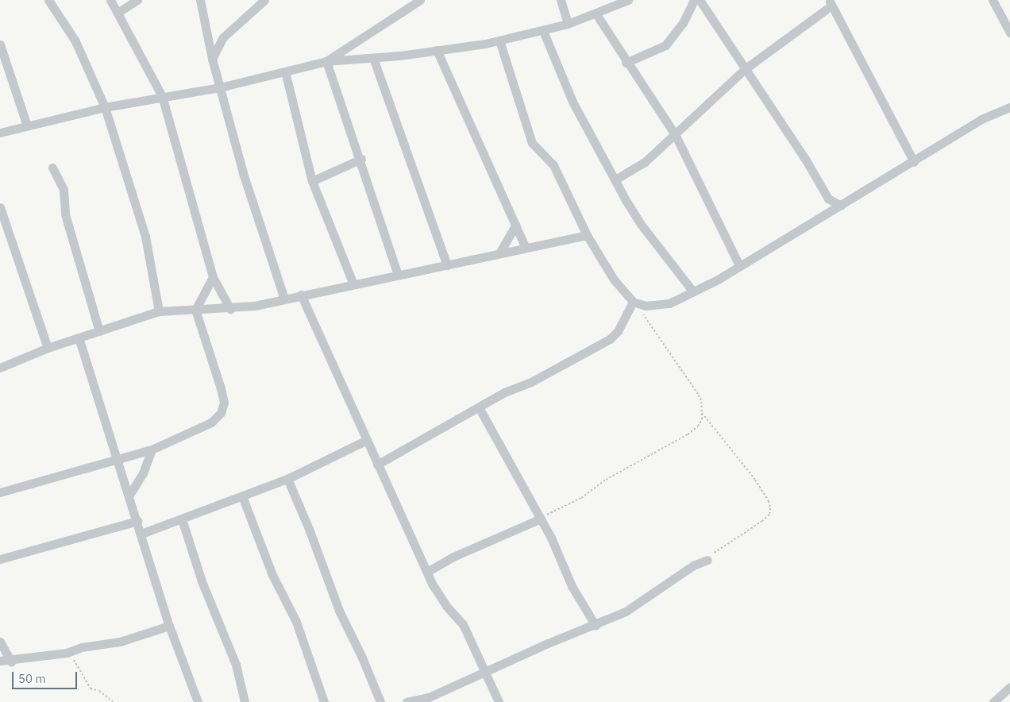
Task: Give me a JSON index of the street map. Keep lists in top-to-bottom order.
{
  "scale_bar": "50 m"
}
